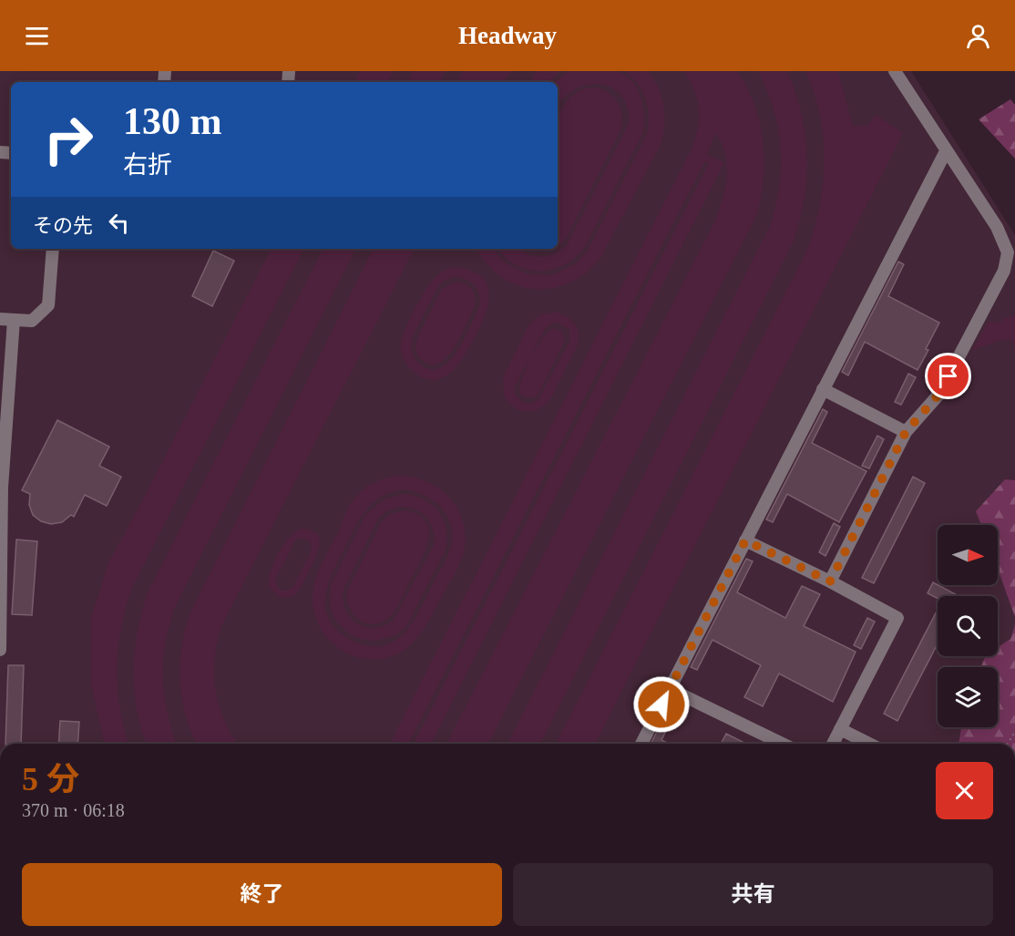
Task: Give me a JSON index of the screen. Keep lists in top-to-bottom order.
{
  "north": "right",
  "page": {
    "header": "Headway",
    "turn": ["130 m", "右折"],
    "then": "その先",
    "heading": ["5 分", "370 m · 06:18"],
    "buttons": ["終了", "共有"]
  }
}
